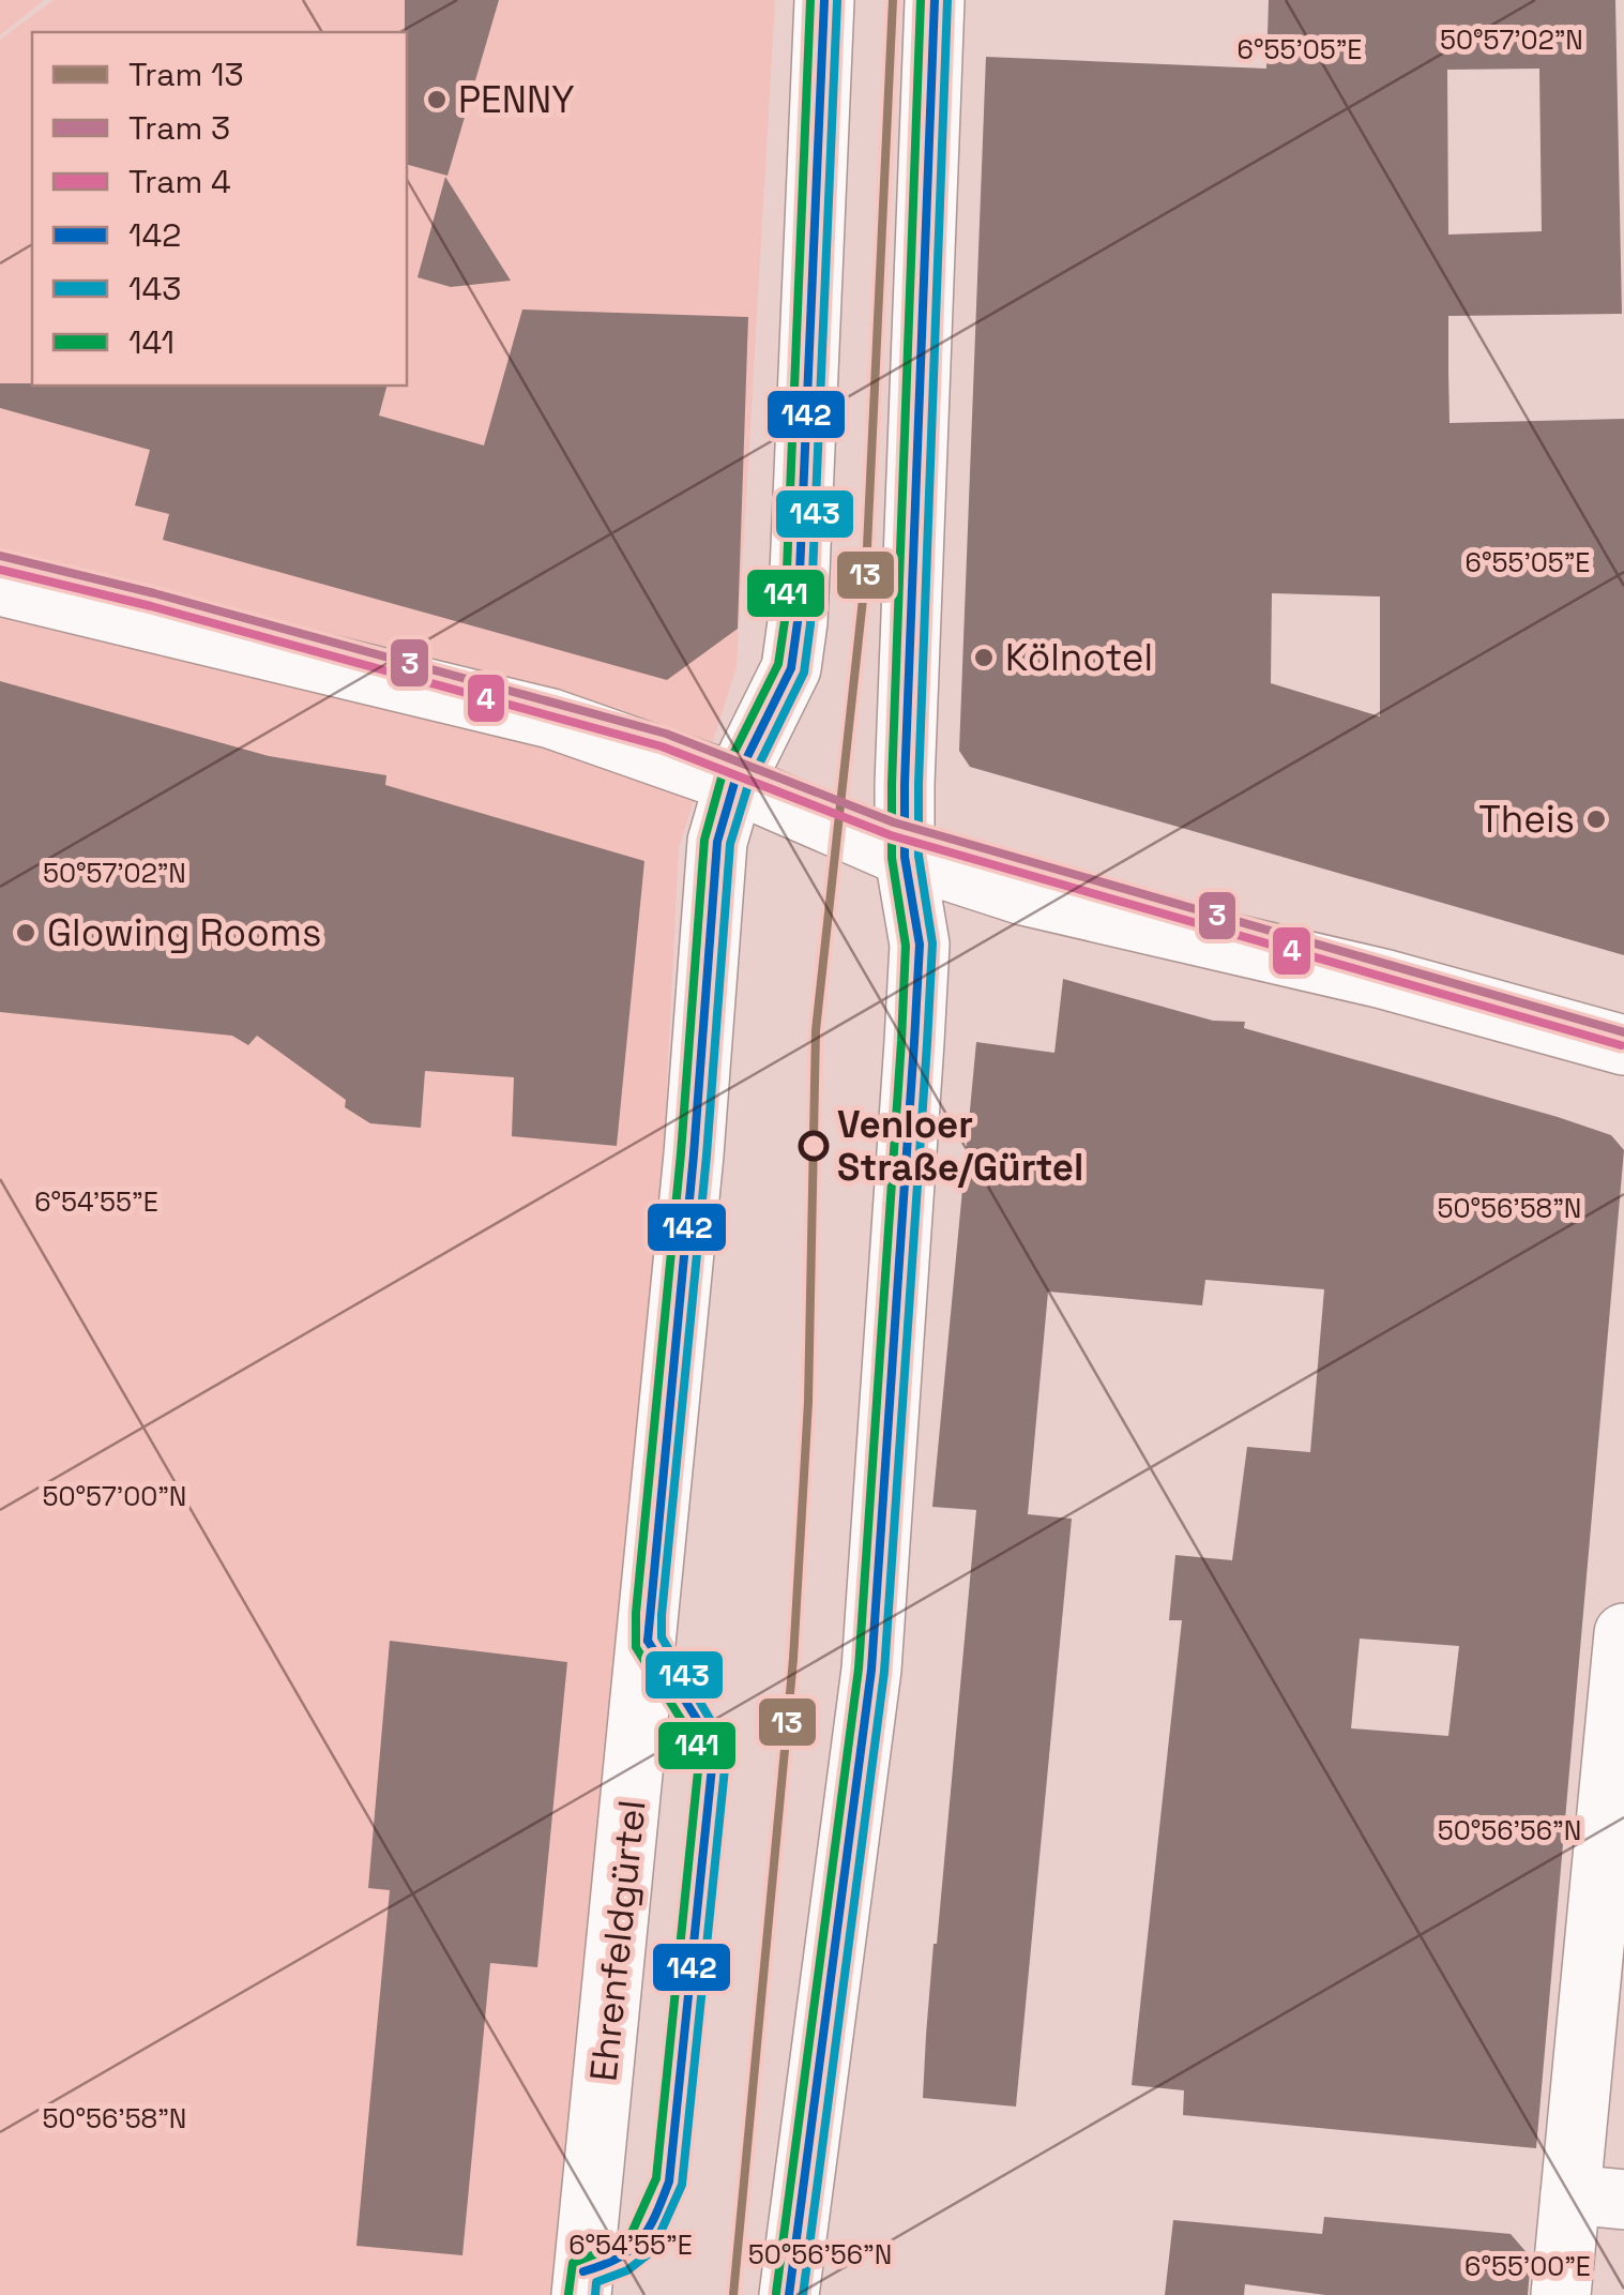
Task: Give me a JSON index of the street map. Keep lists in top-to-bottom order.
{
  "streets": {
    "main road": ["Ehrenfeldgürtel"]
  },
  "places": [
    "PENNY",
    "Kölnotel",
    "Theis",
    "Glowing Rooms",
    "Venloer Straße/Gürtel"
  ],
  "lines": [
    "tram line 13",
    "transit line 142",
    "transit line 143",
    "transit line 141",
    "tram line 3",
    "tram line 4"
  ],
  "legend": [
    "Tram 13",
    "Tram 3",
    "Tram 4",
    "142",
    "143",
    "141"
  ],
  "coordinates": [
    "50°57'02\"N",
    "6°55'05\"E",
    "6°54'55\"E",
    "50°56'58\"N",
    "50°57'00\"N",
    "50°56'56\"N",
    "6°55'00\"E"
  ]
}
